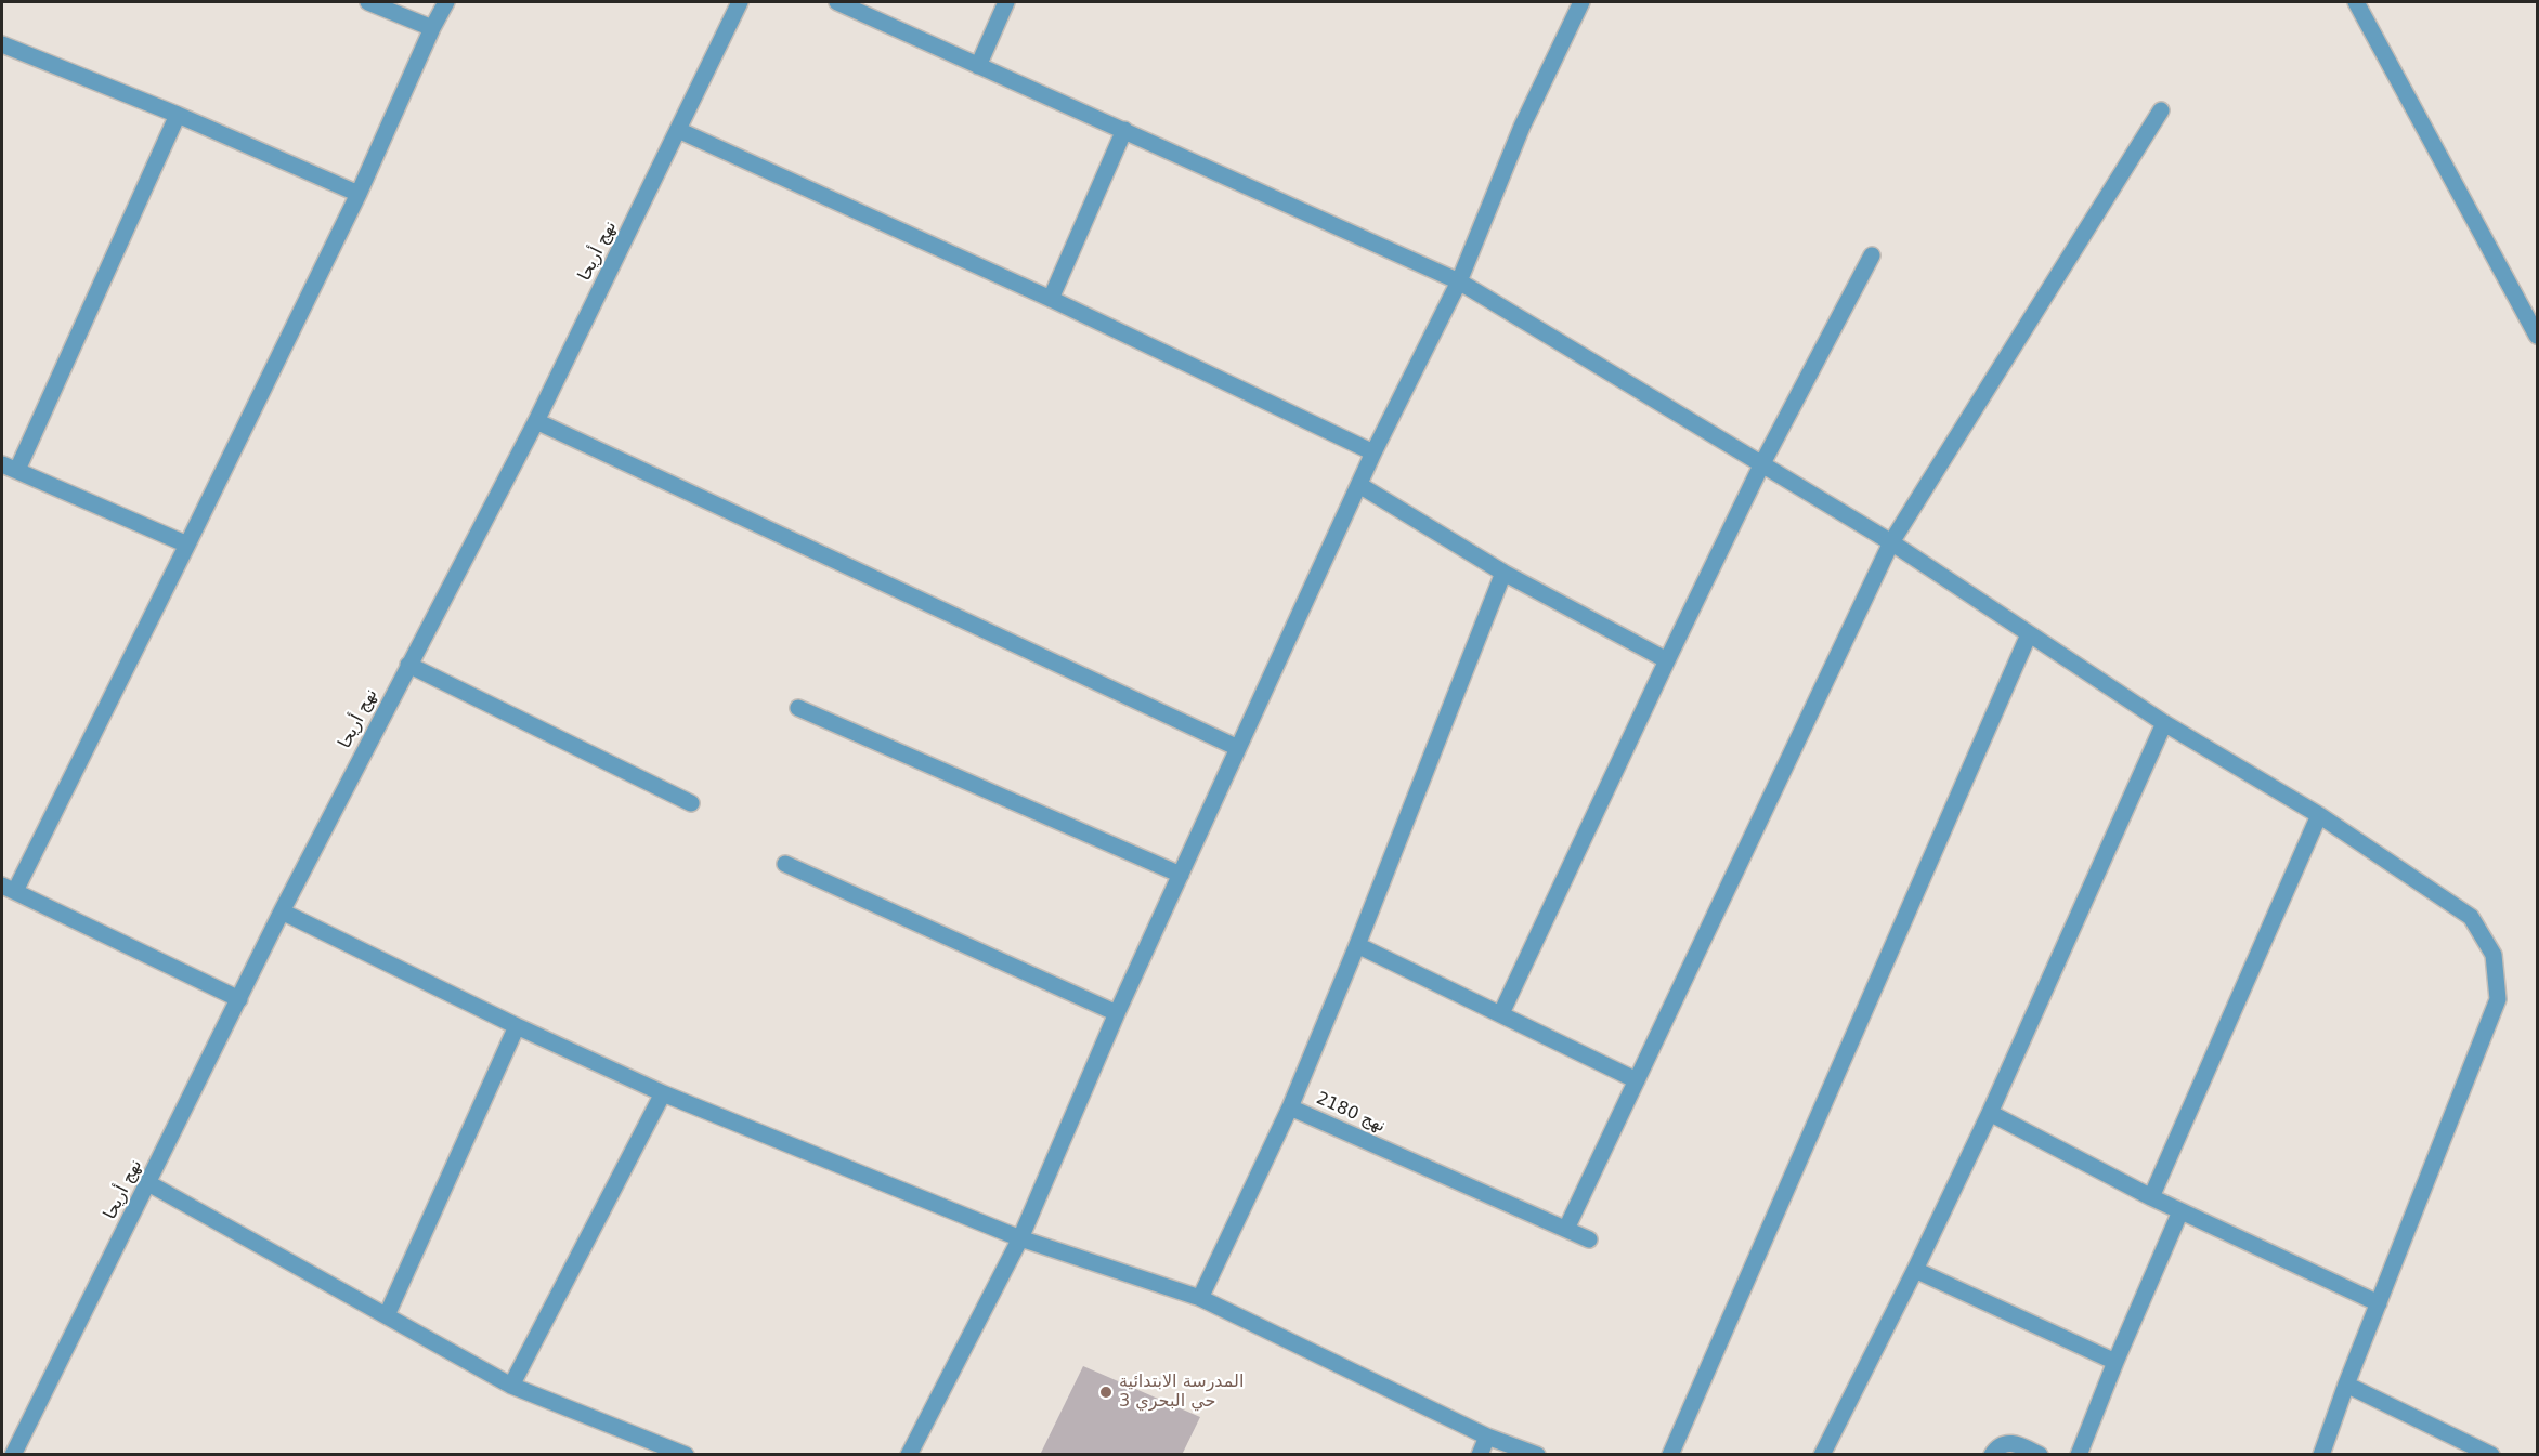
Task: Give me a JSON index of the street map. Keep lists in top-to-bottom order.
{
  "streets": {
    "street": ["نهج أريحا", "نهج 2180"]
  },
  "places": ["المدرسة الابتدائية حي البحري 3"]
}
